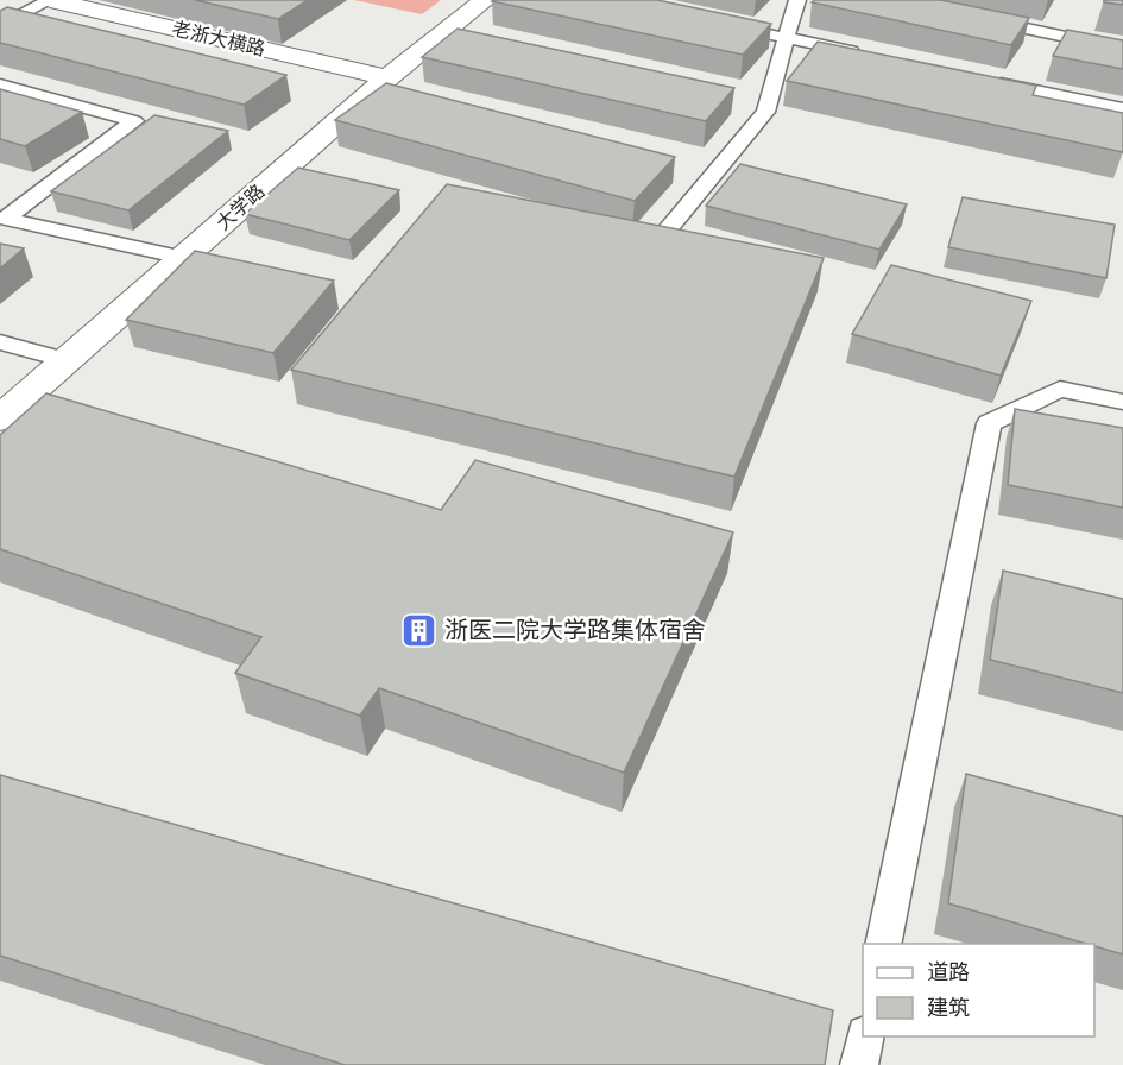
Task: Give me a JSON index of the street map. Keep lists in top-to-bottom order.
{
  "streets": {
    "street": ["老浙大横路", "大学路"]
  },
  "crossings": [
    ["老浙大横路", "大学路"]
  ],
  "places": {
    "building": ["浙医二院大学路集体宿舍"]
  },
  "legend": ["道路", "建筑"]
}
